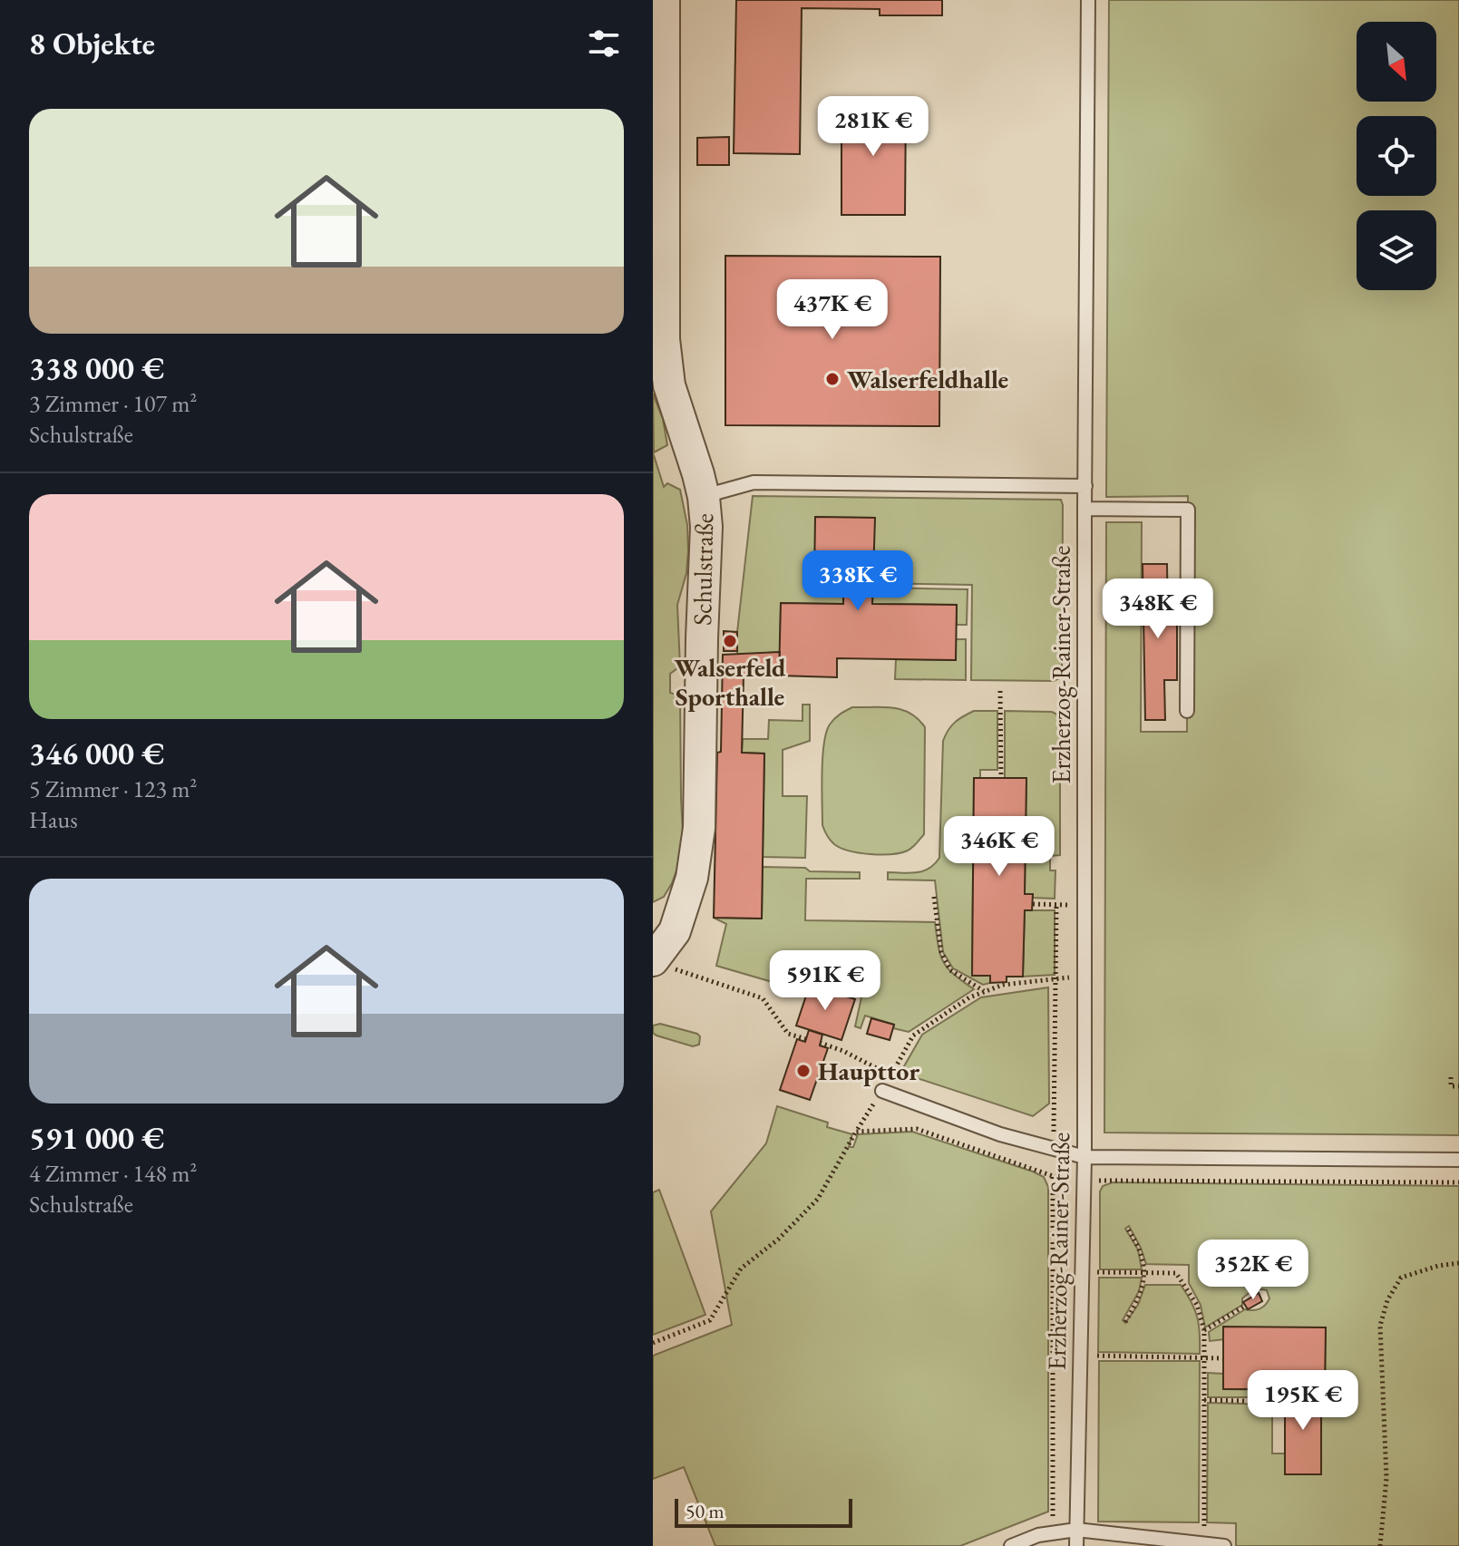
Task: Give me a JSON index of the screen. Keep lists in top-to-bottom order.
{
  "streets": {
    "street": ["Schulstraße"],
    "lane": ["Erzherzog-Rainer-Straße"]
  },
  "places": ["Walserfeldhalle", "Walserfeld Sporthalle", "Haupttor"],
  "scale_bar": "50 m",
  "north": "bottom right",
  "page": {
    "heading": "8 Objekte",
    "list": [
      {
        "name": "338 000 €",
        "note": "3 Zimmer · 107 m² · Schulstraße"
      },
      {
        "name": "346 000 €",
        "note": "5 Zimmer · 123 m² · Haus"
      },
      {
        "name": "591 000 €",
        "note": "4 Zimmer · 148 m² · Schulstraße"
      }
    ],
    "price": [
      "281K €",
      "437K €",
      "338K €",
      "348K €",
      "346K €",
      "591K €",
      "352K €",
      "195K €"
    ],
    "scale": "50 m"
  }
}
